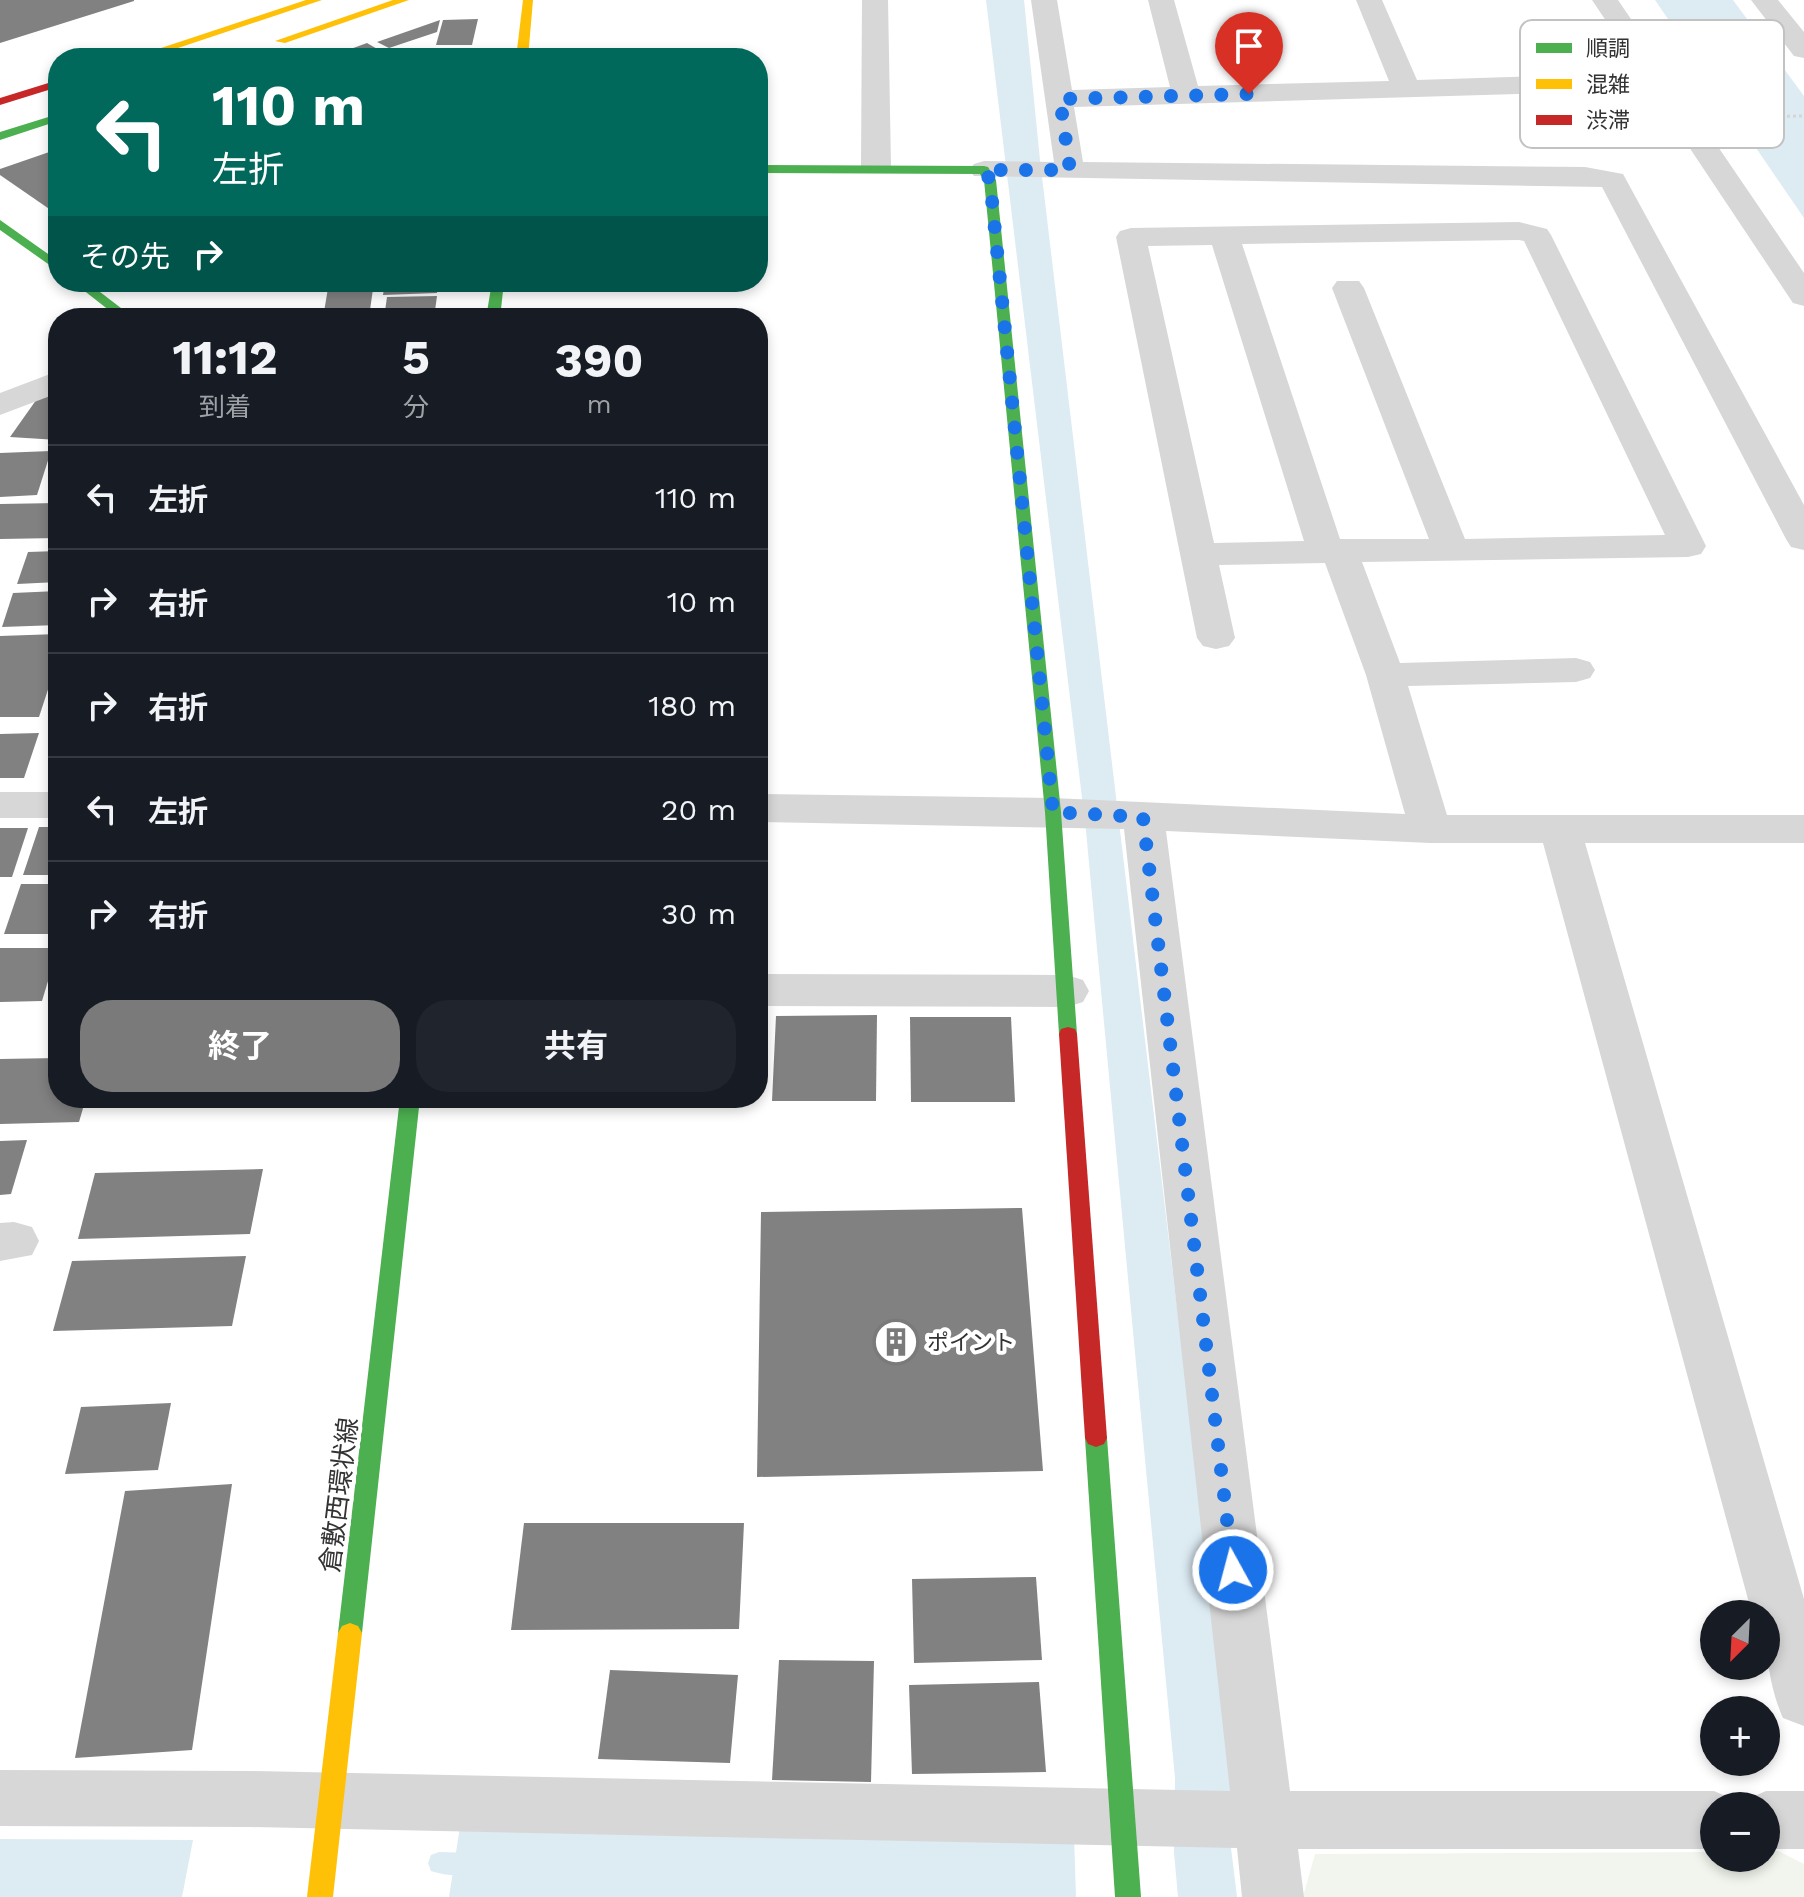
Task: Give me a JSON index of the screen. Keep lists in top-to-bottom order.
{
  "streets": {
    "street": ["倉敷西環状線"]
  },
  "places": {
    "building": ["ポイント"]
  },
  "legend": ["順調", "混雑", "渋滞"],
  "north": "bottom left",
  "page": {
    "turn": ["110 m", "左折"],
    "then": "その先",
    "eta": [
      "11:12",
      "到着",
      "5",
      "分",
      "390",
      "m"
    ],
    "list": [
      {
        "name": "左折",
        "value": "110 m"
      },
      {
        "name": "右折",
        "value": "10 m"
      },
      {
        "name": "右折",
        "value": "180 m"
      },
      {
        "name": "左折",
        "value": "20 m"
      },
      {
        "name": "右折",
        "value": "30 m"
      }
    ],
    "buttons": ["終了", "共有"],
    "map_buttons": ["+", "−"]
  }
}
